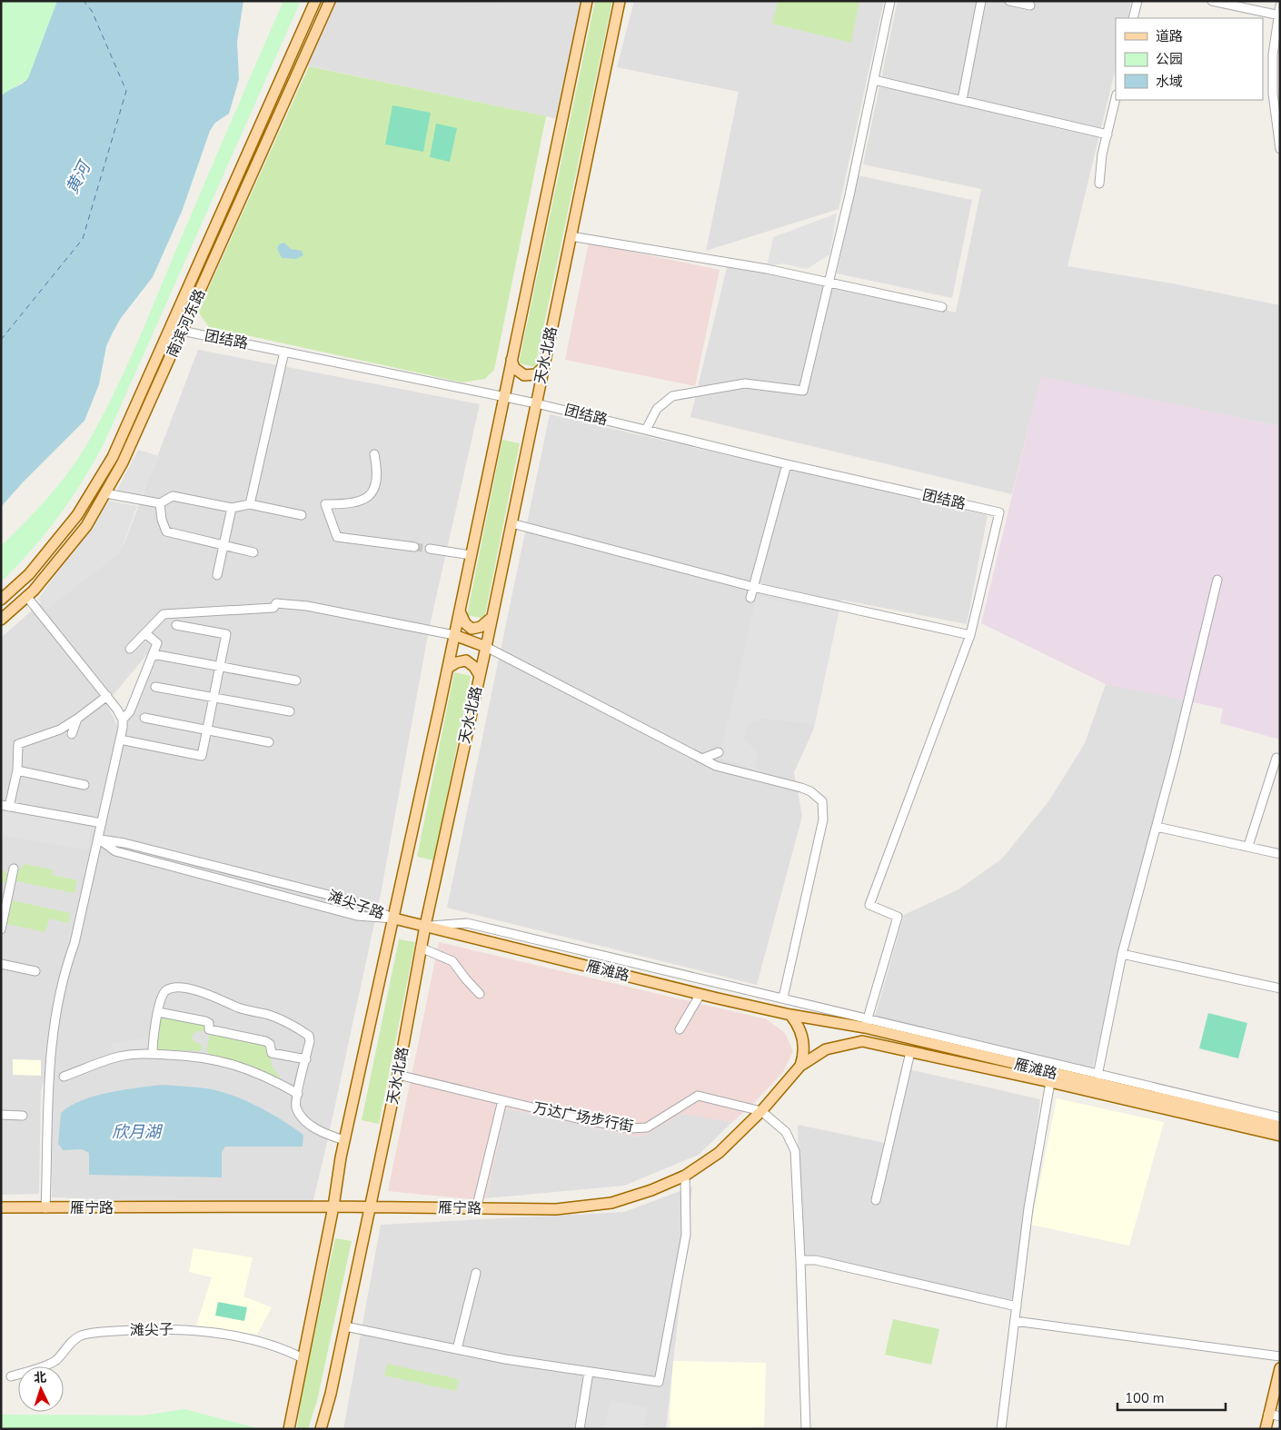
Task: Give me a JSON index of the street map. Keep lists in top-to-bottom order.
{
  "streets": {
    "main road": [
      "南滨河东路",
      "天水北路",
      "雁滩路",
      "雁宁路"
    ],
    "street": [
      "团结路",
      "滩尖子路",
      "万达广场步行街",
      "滩尖子"
    ]
  },
  "crossings": [
    ["南滨河东路", "团结路"],
    ["团结路", "天水北路"],
    ["天水北路", "雁滩路"],
    ["天水北路", "万达广场步行街"],
    ["天水北路", "雁宁路"],
    ["滩尖子路", "雁滩路"],
    ["雁滩路", "雁宁路"],
    ["万达广场步行街", "雁宁路"]
  ],
  "water": ["黄河", "欣月湖"],
  "legend": ["道路", "公园", "水域"],
  "scale_bar": "100 m",
  "north": "top"
}
